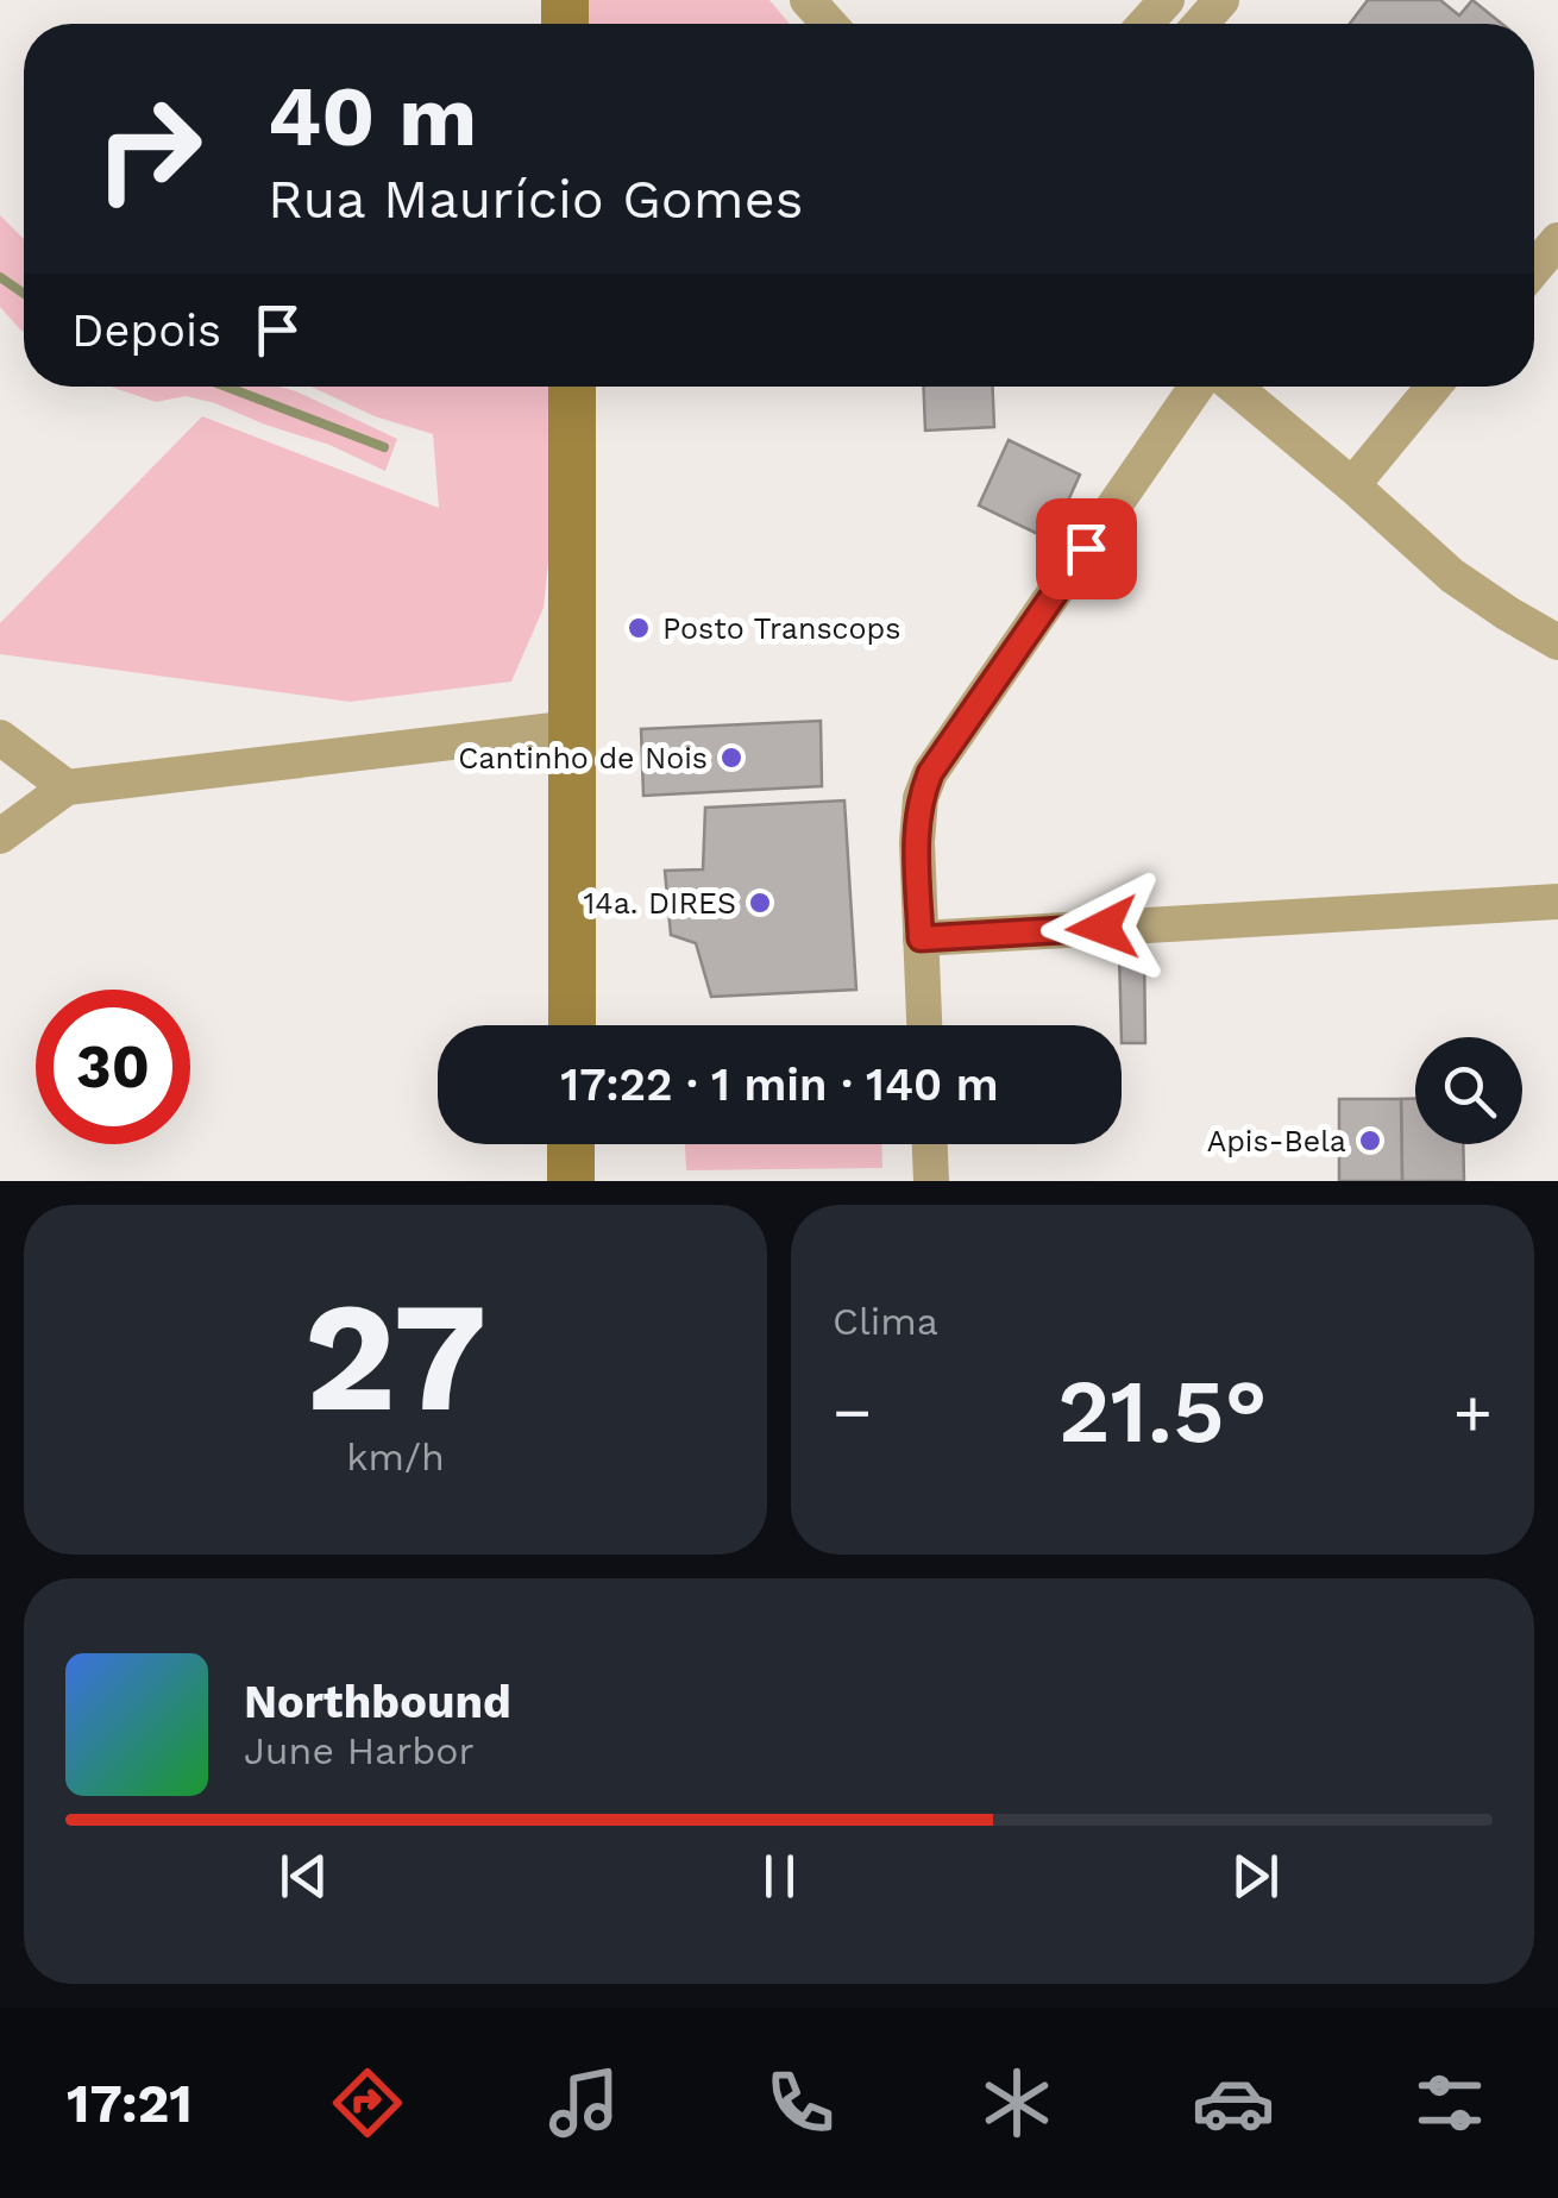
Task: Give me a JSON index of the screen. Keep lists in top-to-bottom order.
{
  "places": [
    "Posto Transcops",
    "Cantinho de Nois",
    "14a. DIRES",
    "Apis-Bela"
  ],
  "page": {
    "turn": ["40 m", "Rua Maurício Gomes"],
    "then": "Depois",
    "limit": "30",
    "trip": "17:22 · 1 min · 140 m",
    "tile": [
      ["27", "km/h"],
      "Clima"
    ],
    "heat": ["−", "21.5°", "+"],
    "song": ["Northbound", "June Harbor"],
    "tabs": "17:21"
  }
}
